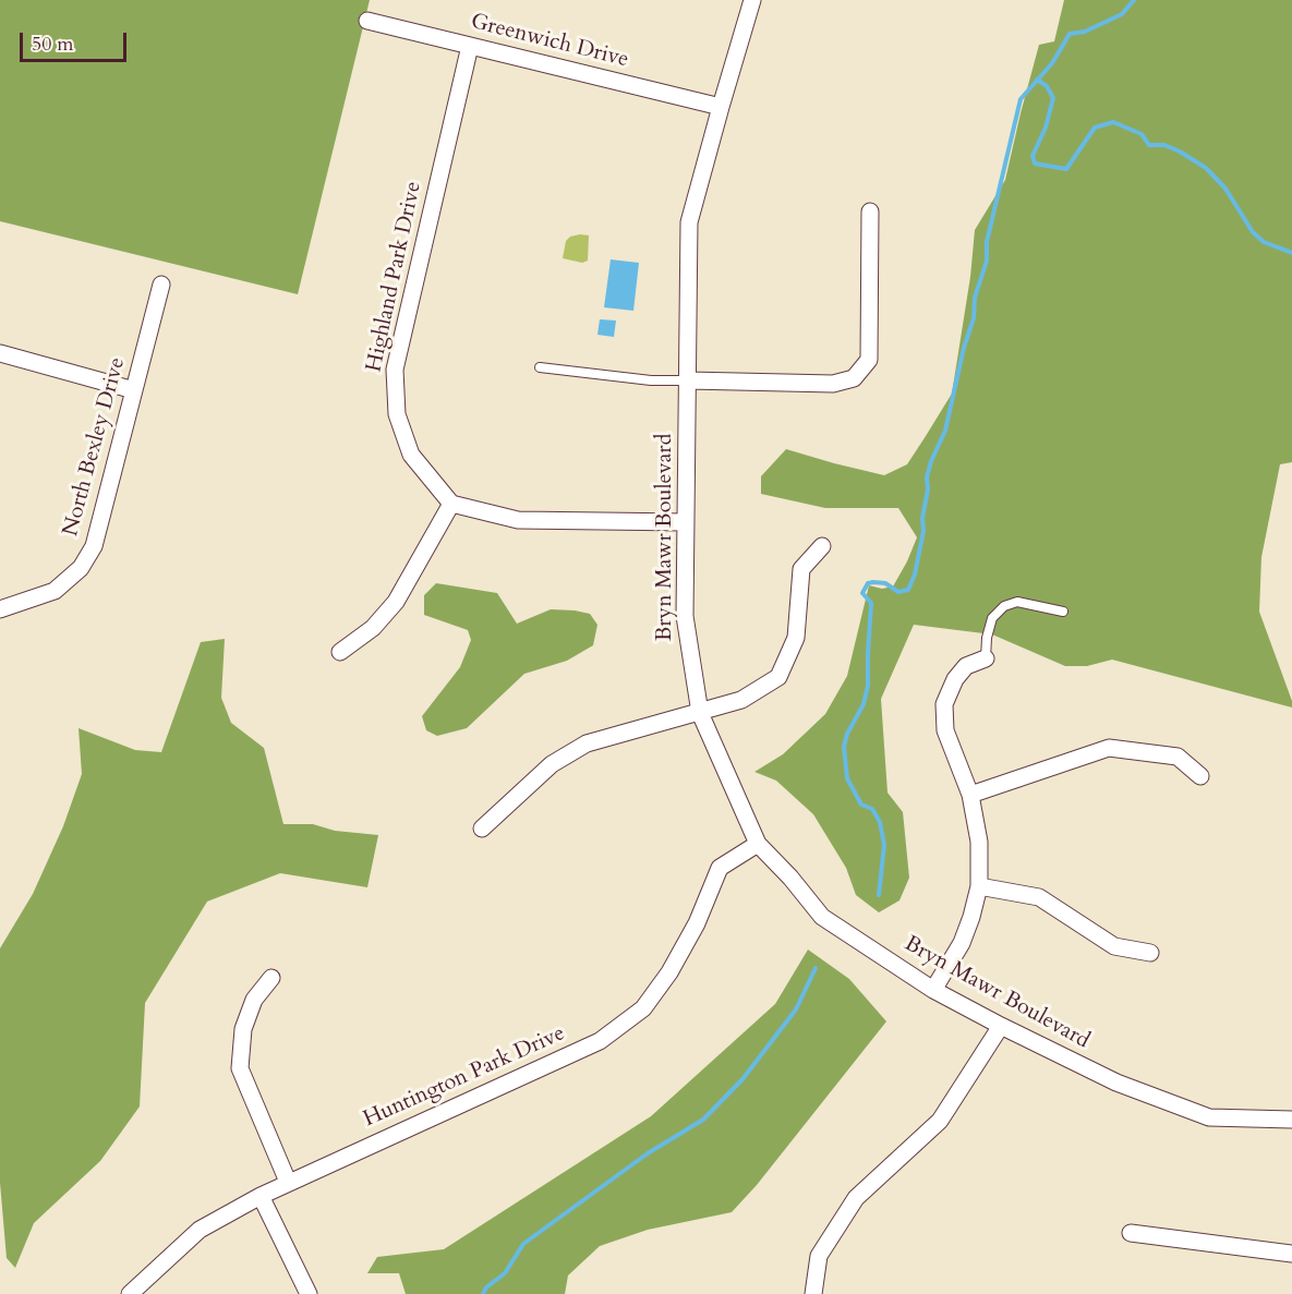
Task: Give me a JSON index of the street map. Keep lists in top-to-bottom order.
{
  "streets": {
    "street": [
      "Greenwich Drive",
      "Highland Park Drive",
      "North Bexley Drive",
      "Bryn Mawr Boulevard",
      "Huntington Park Drive"
    ]
  },
  "crossings": [
    ["Greenwich Drive", "Highland Park Drive"],
    ["Greenwich Drive", "Bryn Mawr Boulevard"],
    ["Bryn Mawr Boulevard", "Huntington Park Drive"]
  ],
  "scale_bar": "50 m"
}
